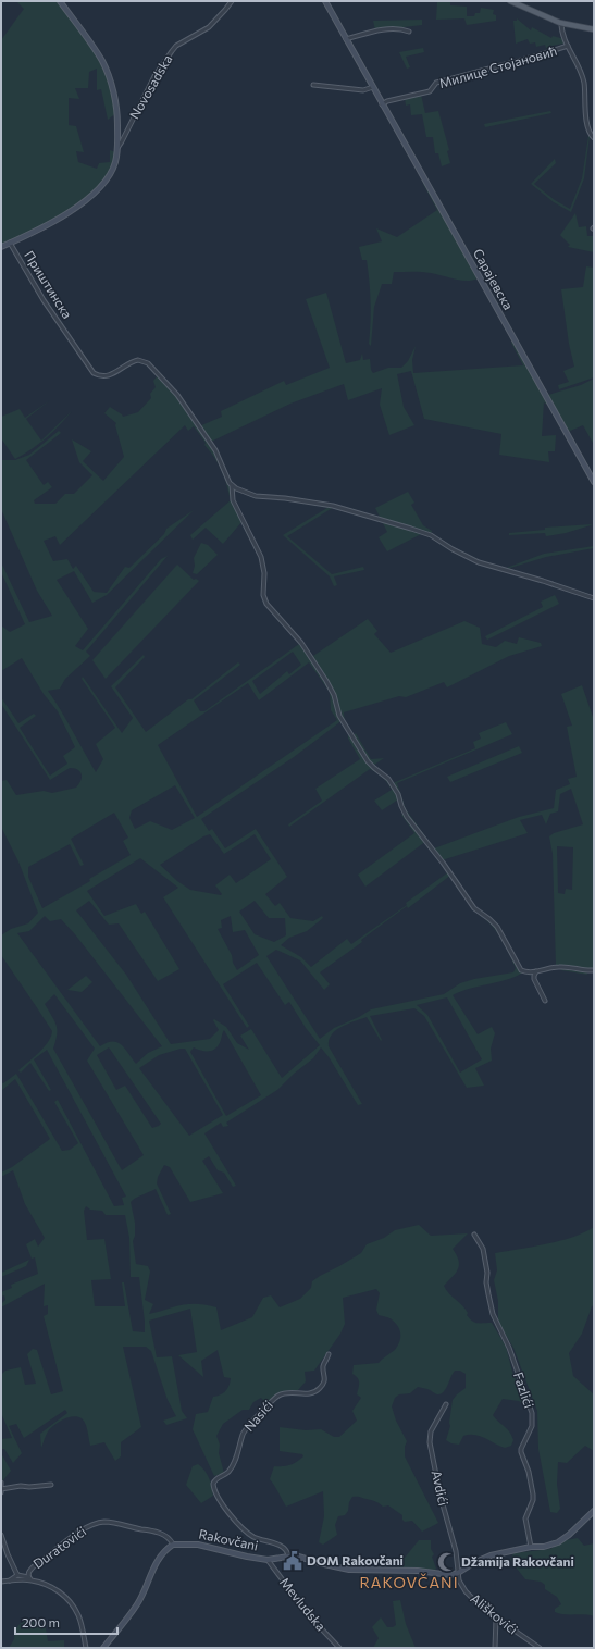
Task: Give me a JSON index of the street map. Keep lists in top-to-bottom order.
{
  "streets": {
    "street": [
      "Милице Стојановић",
      "Novosadska",
      "Сарајевска",
      "Приштинска",
      "Fazlići",
      "Nasići",
      "Avdići",
      "Rakovčani",
      "Duratovići",
      "Mevludska",
      "Ališkovići"
    ]
  },
  "crossings": [
    ["Милице Стојановић", "Сарајевска"],
    ["Novosadska", "Приштинска"],
    ["Fazlići", "Rakovčani"],
    ["Nasići", "Rakovčani"],
    ["Avdići", "Rakovčani"],
    ["Avdići", "Ališkovići"],
    ["Rakovčani", "Duratovići"],
    ["Rakovčani", "Mevludska"],
    ["Rakovčani", "Ališkovići"]
  ],
  "districts": ["RAKOVČANI"],
  "places": {
    "public building": ["DOM Rakovčani"],
    "mosque": ["Džamija Rakovčani"]
  },
  "scale_bar": "200 m"
}
